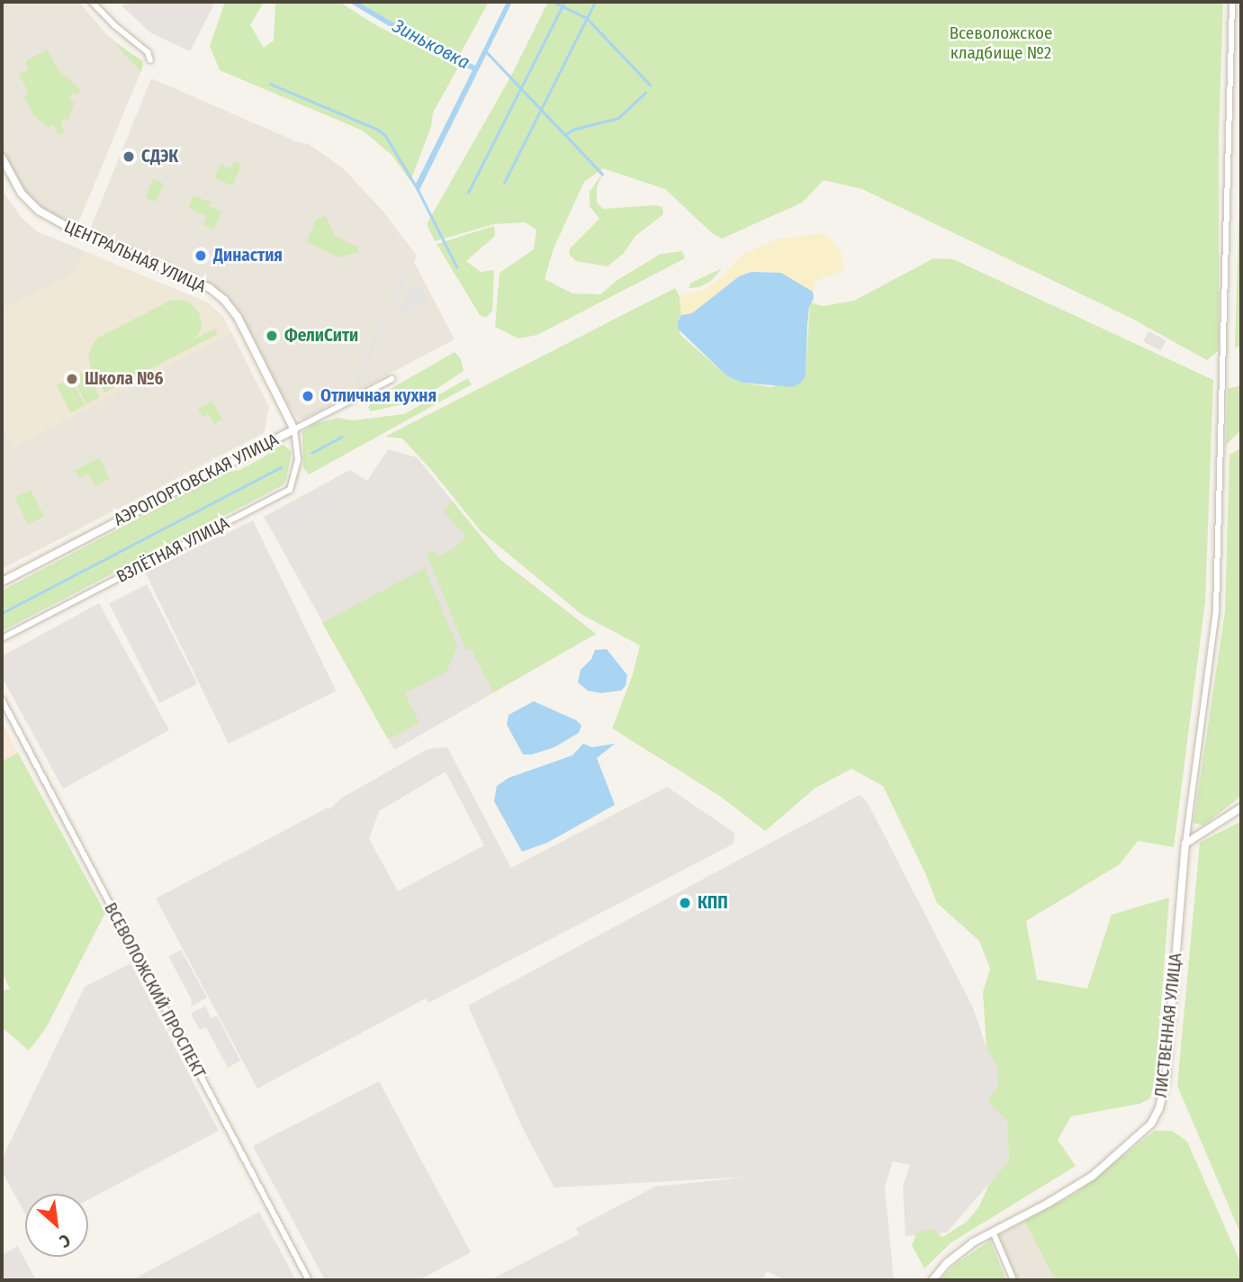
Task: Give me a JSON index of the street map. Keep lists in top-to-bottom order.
{
  "streets": {
    "street": [
      "ЦЕНТРАЛЬНАЯ УЛИЦА",
      "АЭРОПОРТОВСКАЯ УЛИЦА",
      "ВЗЛЁТНАЯ УЛИЦА",
      "ВСЕВОЛОЖСКИЙ ПРОСПЕКТ",
      "ЛИСТВЕННАЯ УЛИЦА"
    ]
  },
  "crossings": [
    ["ЦЕНТРАЛЬНАЯ УЛИЦА", "АЭРОПОРТОВСКАЯ УЛИЦА"],
    ["ЦЕНТРАЛЬНАЯ УЛИЦА", "ВЗЛЁТНАЯ УЛИЦА"],
    ["АЭРОПОРТОВСКАЯ УЛИЦА", "ВЗЛЁТНАЯ УЛИЦА"]
  ],
  "water": ["Зиньковка"],
  "parks": ["Всеволожское кладбище №2"],
  "places": [
    "СДЭК",
    "Династия",
    "ФелиСити",
    "Школа №6",
    "Отличная кухня",
    "КПП"
  ],
  "north": "bottom right"
}
